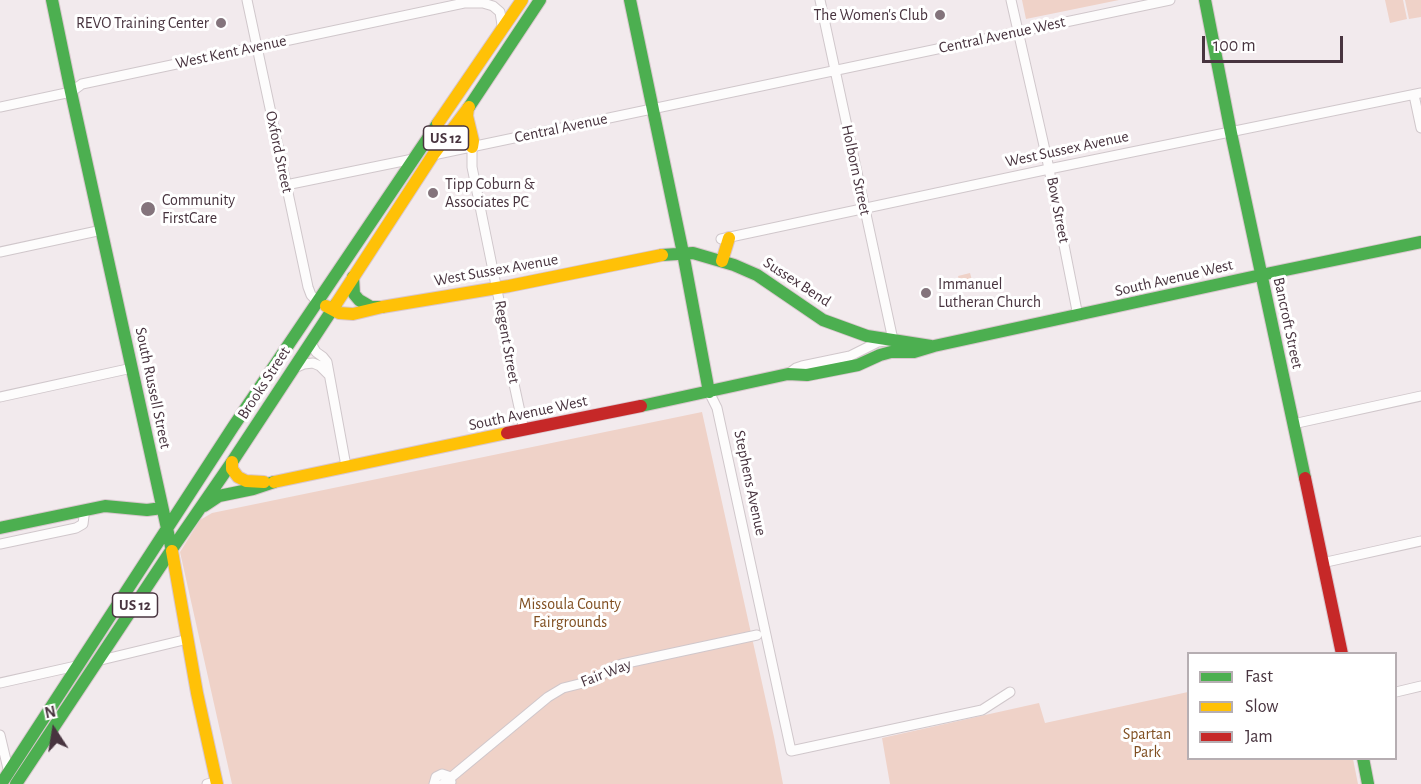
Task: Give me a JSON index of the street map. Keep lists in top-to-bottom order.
{
  "streets": {
    "main road": [
      "US 12",
      "West Sussex Avenue",
      "South Avenue West",
      "Sussex Bend",
      "Bancroft Street",
      "Brooks Street",
      "South Russell Street",
      "Stephens Avenue"
    ],
    "street": [
      "Central Avenue West",
      "West Kent Avenue",
      "Central Avenue",
      "Oxford Street",
      "Holborn Street",
      "Bow Street",
      "Regent Street",
      "Fair Way"
    ]
  },
  "crossings": [
    ["Central Avenue West", "Central Avenue"],
    ["Central Avenue West", "Holborn Street"],
    ["Central Avenue West", "Bow Street"],
    ["West Kent Avenue", "Oxford Street"],
    ["West Kent Avenue", "Brooks Street"],
    ["West Kent Avenue", "South Russell Street"],
    ["Central Avenue", "Oxford Street"],
    ["Central Avenue", "Holborn Street"],
    ["Central Avenue", "Regent Street"],
    ["Central Avenue", "Brooks Street"],
    ["Central Avenue", "Stephens Avenue"],
    ["West Sussex Avenue", "Oxford Street"],
    ["West Sussex Avenue", "Holborn Street"],
    ["West Sussex Avenue", "Bow Street"],
    ["West Sussex Avenue", "Sussex Bend"],
    ["West Sussex Avenue", "Bancroft Street"],
    ["West Sussex Avenue", "Regent Street"],
    ["West Sussex Avenue", "Brooks Street"],
    ["West Sussex Avenue", "Stephens Avenue"],
    ["Oxford Street", "Brooks Street"],
    ["Holborn Street", "South Avenue West"],
    ["Holborn Street", "Sussex Bend"],
    ["Bow Street", "South Avenue West"],
    ["South Avenue West", "Sussex Bend"],
    ["South Avenue West", "Bancroft Street"],
    ["South Avenue West", "Regent Street"],
    ["South Avenue West", "Stephens Avenue"],
    ["Sussex Bend", "Stephens Avenue"],
    ["Brooks Street", "South Russell Street"]
  ],
  "parks": ["Missoula County Fairgrounds", "Spartan Park"],
  "places": [
    "The Women's Club",
    "REVO Training Center",
    "Tipp Coburn & Associates PC",
    "Community FirstCare",
    "Immanuel Lutheran Church"
  ],
  "legend": ["Fast", "Slow", "Jam"],
  "scale_bar": "100 m",
  "north": "top"
}
